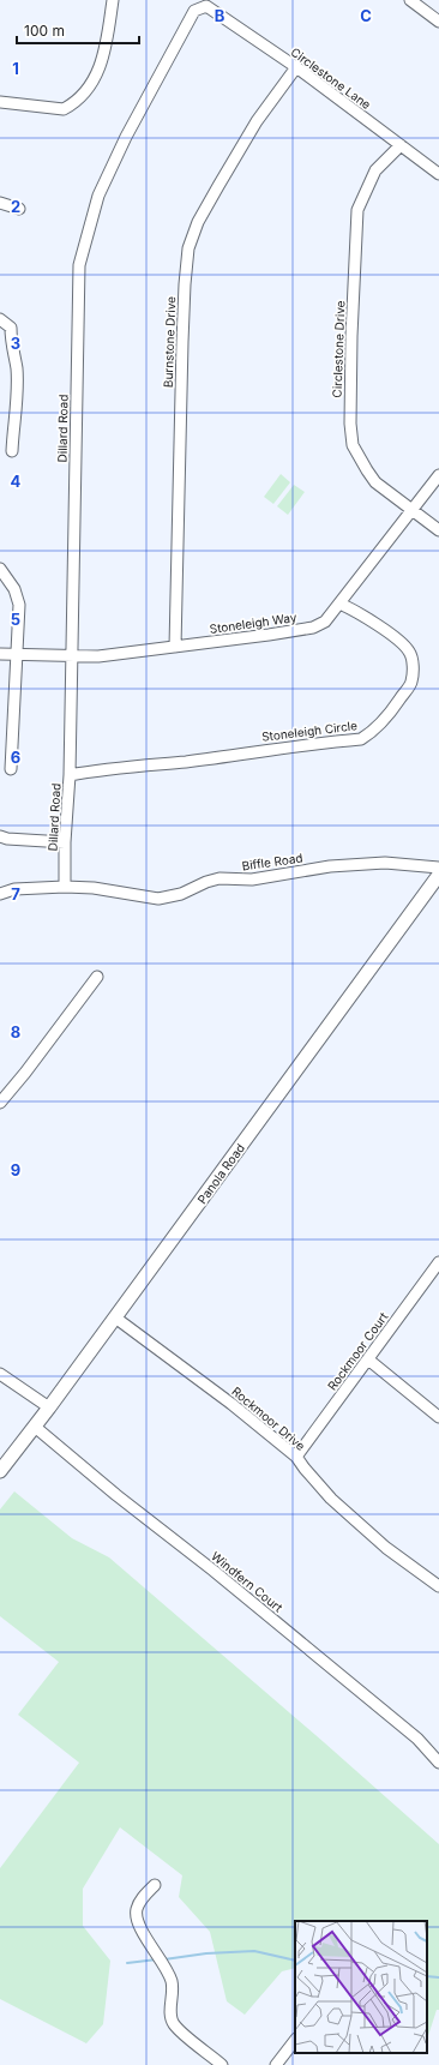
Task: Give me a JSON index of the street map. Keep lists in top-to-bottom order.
{
  "streets": {
    "main road": ["Panola Road"],
    "street": [
      "Circlestone Lane",
      "Burnstone Drive",
      "Circlestone Drive",
      "Dillard Road",
      "Stoneleigh Way",
      "Stoneleigh Circle",
      "Biffle Road",
      "Rockmoor Court",
      "Rockmoor Drive",
      "Windfern Court"
    ]
  },
  "crossings": [
    ["Circlestone Lane", "Burnstone Drive"],
    ["Circlestone Lane", "Circlestone Drive"],
    ["Circlestone Lane", "Dillard Road"],
    ["Burnstone Drive", "Stoneleigh Way"],
    ["Circlestone Drive", "Stoneleigh Way"],
    ["Dillard Road", "Stoneleigh Way"],
    ["Dillard Road", "Stoneleigh Circle"],
    ["Dillard Road", "Biffle Road"],
    ["Stoneleigh Way", "Stoneleigh Circle"],
    ["Panola Road", "Rockmoor Drive"],
    ["Panola Road", "Windfern Court"],
    ["Rockmoor Court", "Rockmoor Drive"]
  ],
  "scale_bar": "100 m",
  "grid": {
    "columns": ["B", "C"],
    "rows": [
      "1",
      "2",
      "3",
      "4",
      "5",
      "6",
      "7",
      "8",
      "9"
    ]
  }
}
